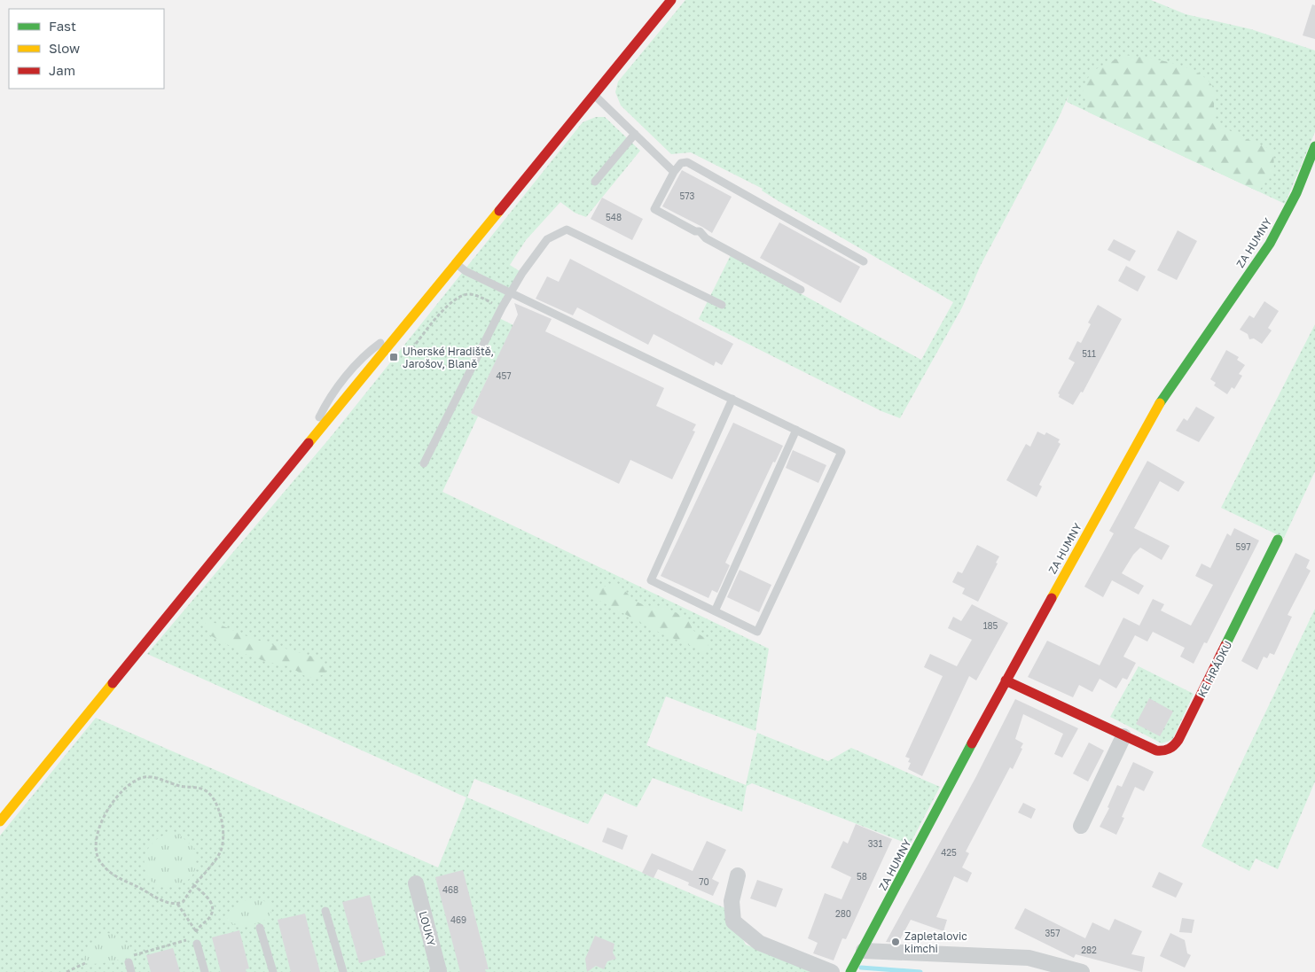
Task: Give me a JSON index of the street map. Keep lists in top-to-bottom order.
{
  "streets": {
    "street": ["ZA HUMNY", "KE HRÁDKU", "LOUKY"]
  },
  "crossings": [
    ["ZA HUMNY", "KE HRÁDKU"]
  ],
  "places": {
    "transit": ["Uherské Hradiště, Jarošov, Blaně"],
    "other": ["Zapletalovic kimchi"]
  },
  "house_numbers": [
    "573",
    "548",
    "511",
    "457",
    "597",
    "185",
    "331",
    "425",
    "58",
    "70",
    "468",
    "280",
    "469",
    "357",
    "282"
  ],
  "legend": ["Fast", "Slow", "Jam"]
}
